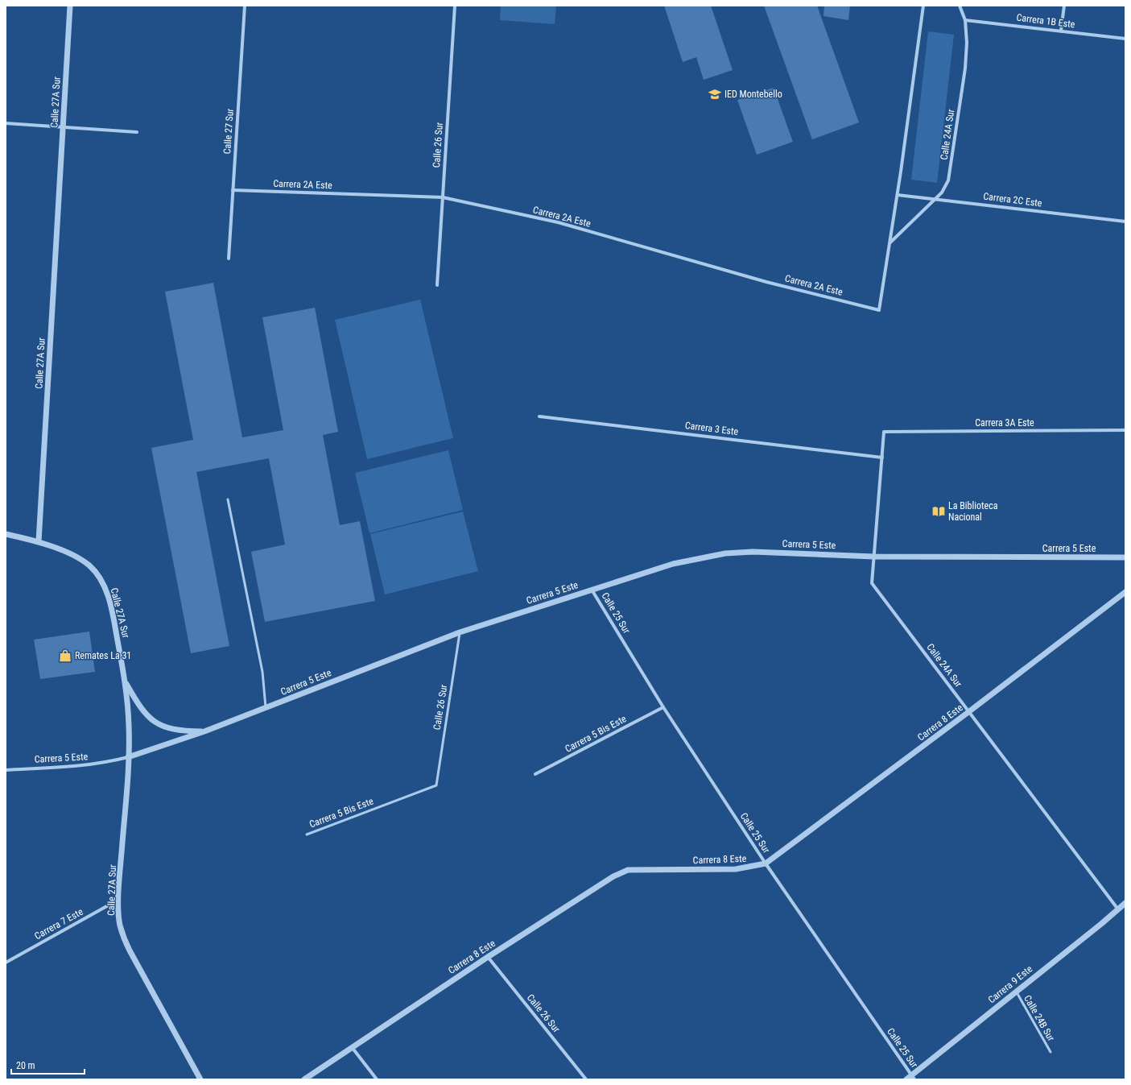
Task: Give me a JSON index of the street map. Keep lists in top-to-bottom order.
{
  "streets": {
    "street": [
      "Carrera 1B Este",
      "Calle 27A Sur",
      "Calle 27 Sur",
      "Calle 24A Sur",
      "Calle 26 Sur",
      "Carrera 2A Este",
      "Carrera 2C Este",
      "Carrera 3A Este",
      "Carrera 3 Este",
      "Carrera 5 Este",
      "Calle 25 Sur",
      "Carrera 8 Este",
      "Carrera 5 Bis Este",
      "Carrera 7 Este",
      "Carrera 9 Este"
    ],
    "lane": ["Calle 24B Sur"]
  },
  "crossings": [
    ["Carrera 1B Este", "Calle 24A Sur"],
    ["Calle 27A Sur", "Carrera 5 Este"],
    ["Calle 27A Sur", "Carrera 7 Este"],
    ["Calle 27 Sur", "Carrera 2A Este"],
    ["Calle 24A Sur", "Carrera 2A Este"],
    ["Calle 24A Sur", "Carrera 2C Este"],
    ["Calle 24A Sur", "Carrera 3A Este"],
    ["Calle 24A Sur", "Carrera 3 Este"],
    ["Calle 24A Sur", "Carrera 5 Este"],
    ["Calle 24A Sur", "Carrera 8 Este"],
    ["Calle 24A Sur", "Carrera 9 Este"],
    ["Calle 26 Sur", "Carrera 2A Este"],
    ["Calle 26 Sur", "Carrera 5 Este"],
    ["Calle 26 Sur", "Carrera 8 Este"],
    ["Calle 26 Sur", "Carrera 5 Bis Este"],
    ["Carrera 5 Este", "Calle 25 Sur"],
    ["Calle 25 Sur", "Carrera 8 Este"],
    ["Calle 25 Sur", "Carrera 5 Bis Este"],
    ["Calle 25 Sur", "Carrera 9 Este"],
    ["Carrera 9 Este", "Calle 24B Sur"]
  ],
  "places": {
    "school or university": ["IED Montebello"],
    "library": ["La Biblioteca Nacional"],
    "shop": ["Remates La 31"]
  },
  "scale_bar": "20 m"
}
